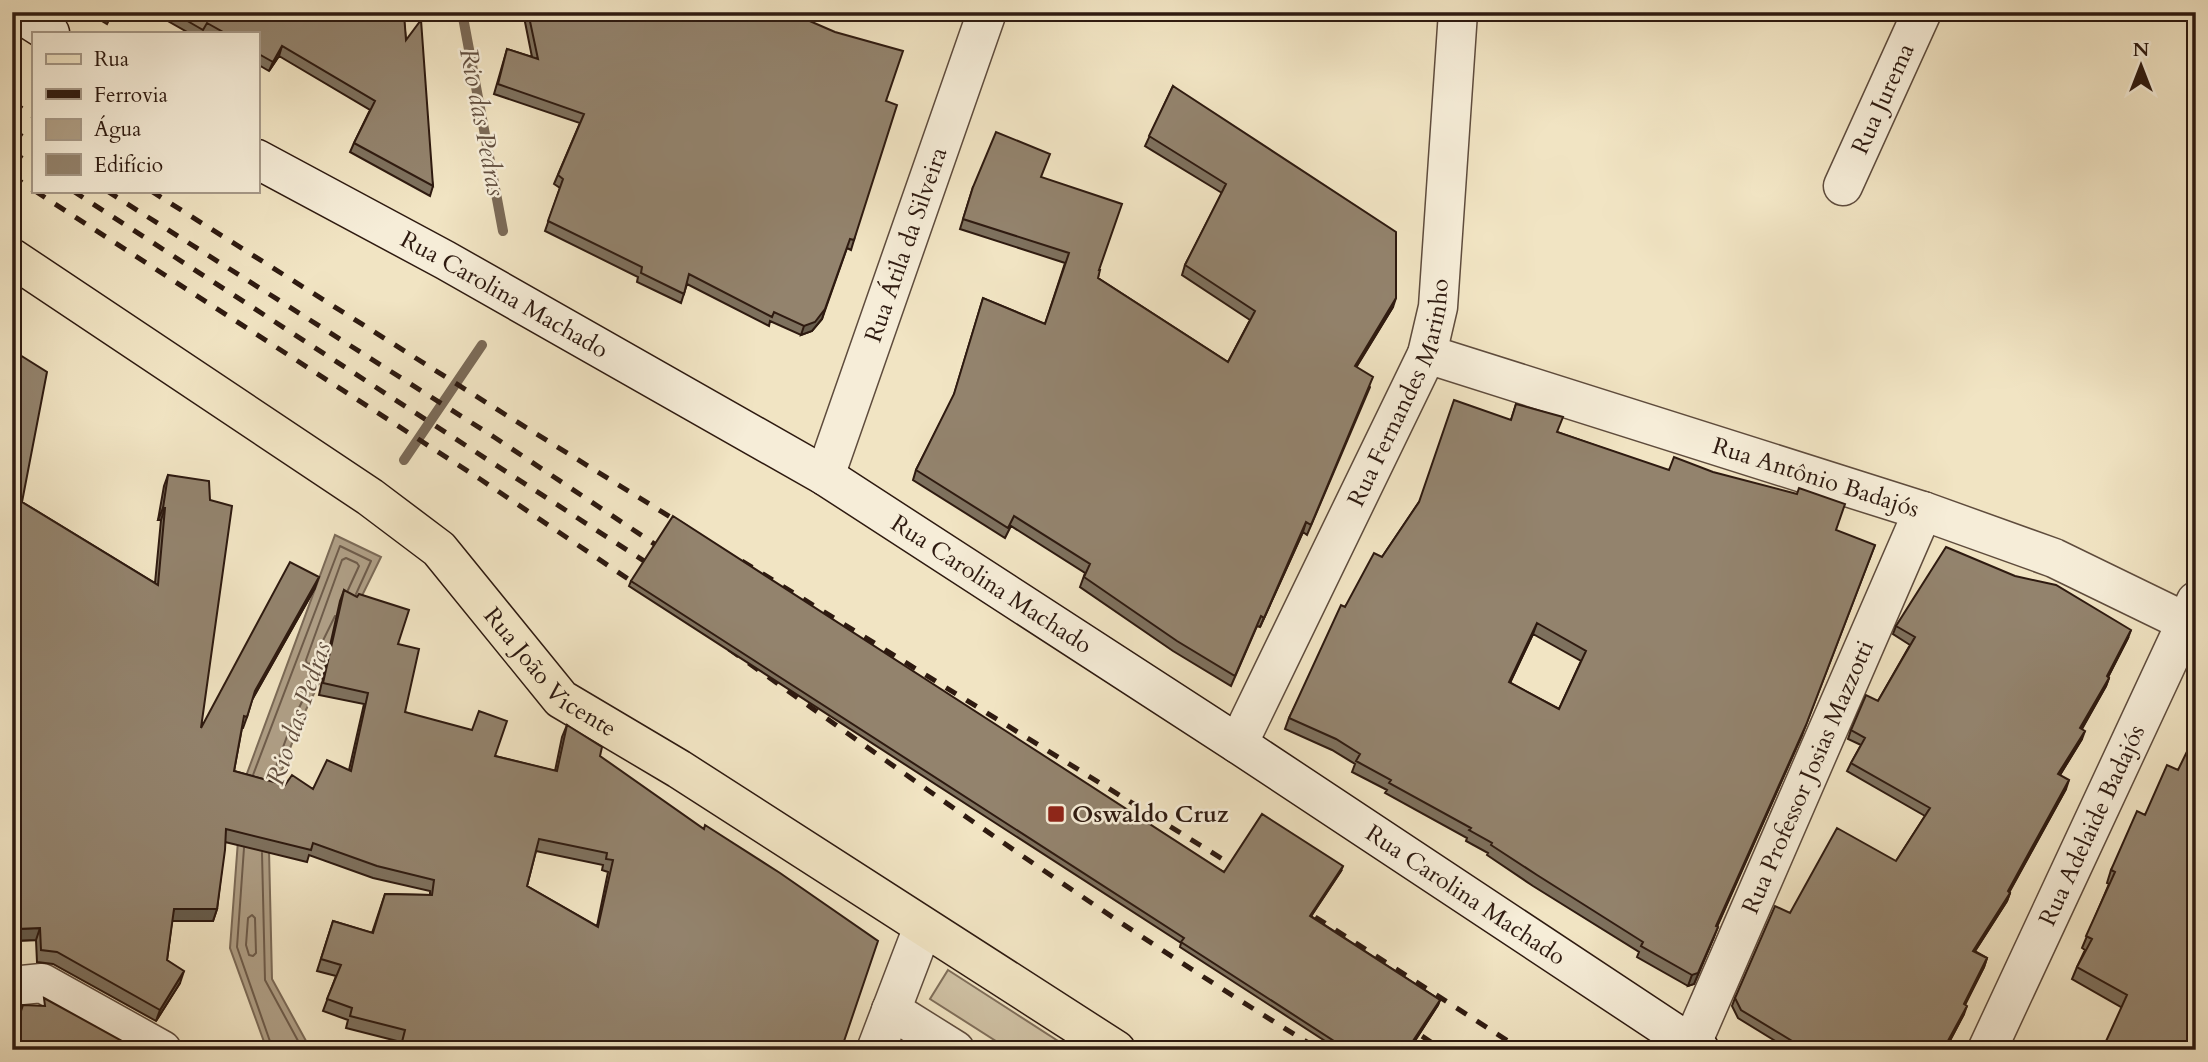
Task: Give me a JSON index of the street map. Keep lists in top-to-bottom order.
{
  "streets": {
    "main road": ["Rua João Vicente"],
    "street": [
      "Rua Jurema",
      "Rua Átila da Silveira",
      "Rua Carolina Machado",
      "Rua Fernandes Marinho",
      "Rua Antônio Badajós",
      "Rua Professor Josias Mazzotti",
      "Rua Adelaide Badajós"
    ]
  },
  "crossings": [
    ["Rua Átila da Silveira", "Rua Carolina Machado"],
    ["Rua Carolina Machado", "Rua Fernandes Marinho"],
    ["Rua Carolina Machado", "Rua Professor Josias Mazzotti"],
    ["Rua Fernandes Marinho", "Rua Antônio Badajós"],
    ["Rua Antônio Badajós", "Rua Professor Josias Mazzotti"],
    ["Rua Antônio Badajós", "Rua Adelaide Badajós"]
  ],
  "water": ["Rio das Pedras"],
  "places": {
    "transit": ["Oswaldo Cruz"]
  },
  "legend": [
    "Rua",
    "Ferrovia",
    "Água",
    "Edifício"
  ],
  "north": "top"
}
